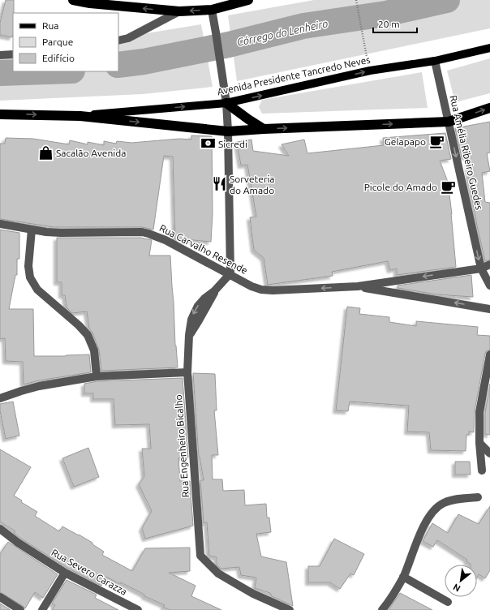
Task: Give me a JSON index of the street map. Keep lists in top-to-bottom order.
{
  "streets": {
    "highway": ["Avenida Presidente Tancredo Neves"],
    "street": [
      "Rua Amélia Ribeiro Guedes",
      "Rua Carvalho Resende",
      "Rua Engenheiro Bicalho",
      "Rua Severo Carazza"
    ]
  },
  "crossings": [
    ["Avenida Presidente Tancredo Neves", "Rua Amélia Ribeiro Guedes"],
    ["Rua Carvalho Resende", "Rua Engenheiro Bicalho"]
  ],
  "one_way": ["Avenida Presidente Tancredo Neves", "Rua Amélia Ribeiro Guedes"],
  "water": ["Córrego do Lenheiro"],
  "places": {
    "cafe": ["Gelapapo", "Picole do Amado"],
    "bank": ["Sicredi"],
    "shop": ["Sacalão Avenida"],
    "restaurant": ["Sorveteria do Amado"]
  },
  "legend": ["Rua", "Parque", "Edifício"],
  "scale_bar": "20 m",
  "north": "bottom left"
}
